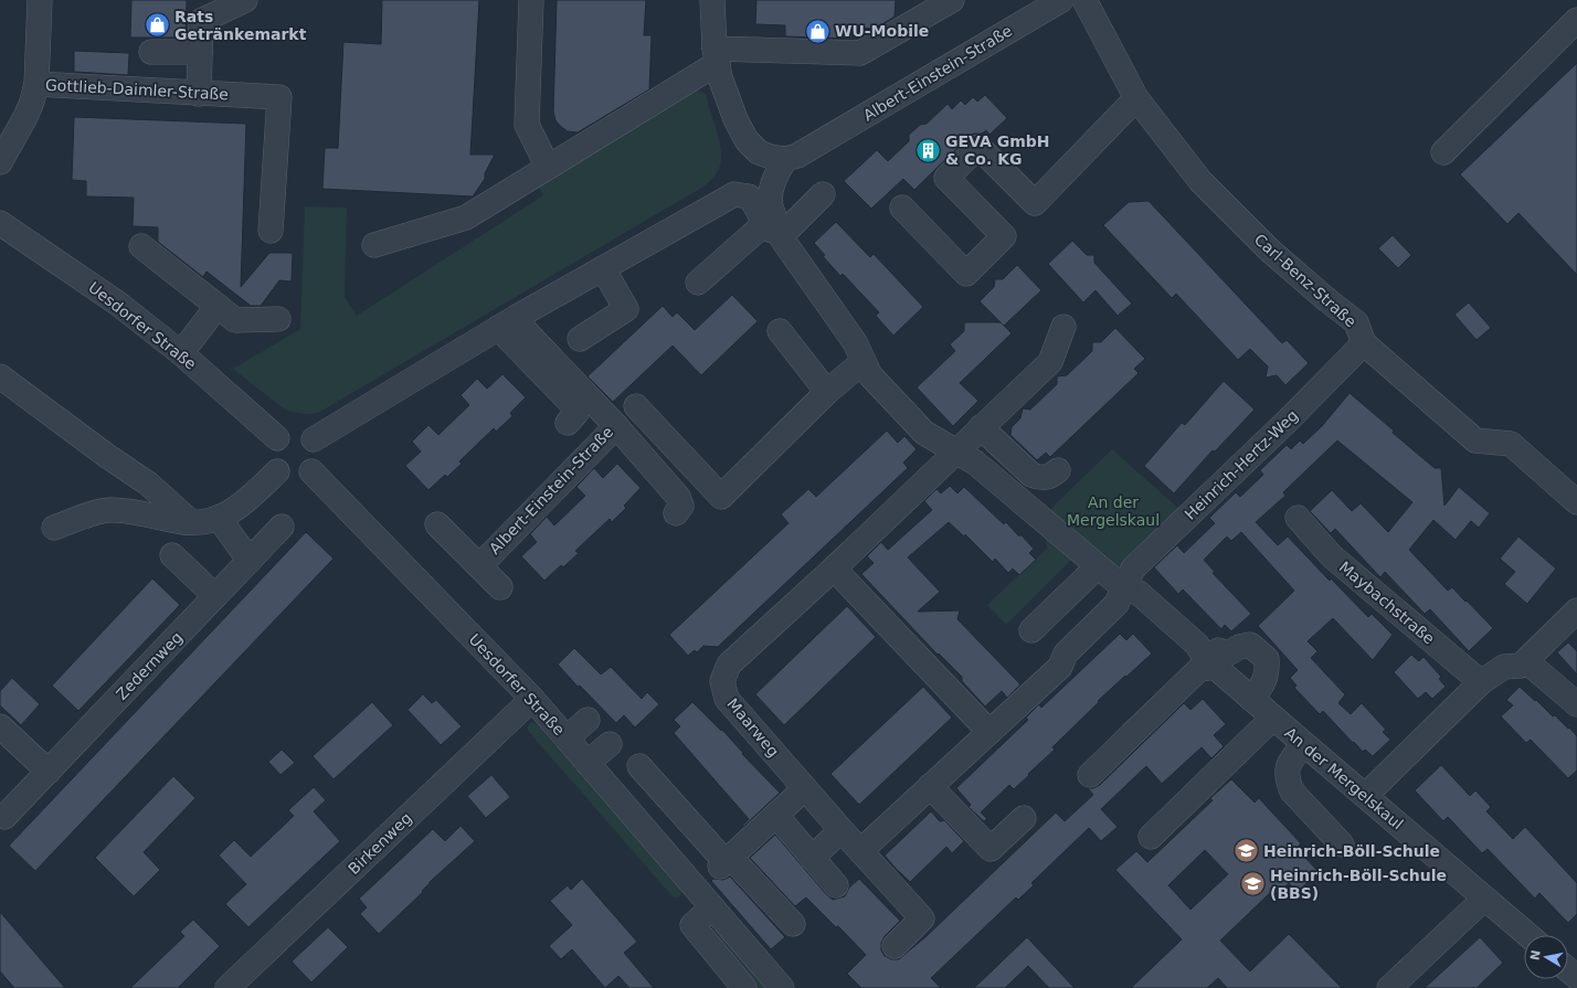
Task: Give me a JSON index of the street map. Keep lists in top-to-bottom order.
{
  "streets": {
    "street": [
      "Albert-Einstein-Straße",
      "Gottlieb-Daimler-Straße",
      "Carl-Benz-Straße",
      "Uesdorfer Straße",
      "Heinrich-Hertz-Weg",
      "Maybachstraße",
      "Zedernweg",
      "Maarweg",
      "An der Mergelskaul",
      "Birkenweg"
    ]
  },
  "crossings": [
    ["Albert-Einstein-Straße", "An der Mergelskaul"],
    ["Carl-Benz-Straße", "Heinrich-Hertz-Weg"],
    ["Uesdorfer Straße", "Birkenweg"],
    ["Heinrich-Hertz-Weg", "An der Mergelskaul"],
    ["Maarweg", "An der Mergelskaul"]
  ],
  "parks": ["An der Mergelskaul"],
  "places": {
    "shop": ["Rats Getränkemarkt", "WU-Mobile"],
    "building": ["GEVA GmbH & Co. KG"],
    "school or university": ["Heinrich-Böll-Schule", "Heinrich-Böll-Schule (BBS)"]
  },
  "north": "left"
}
